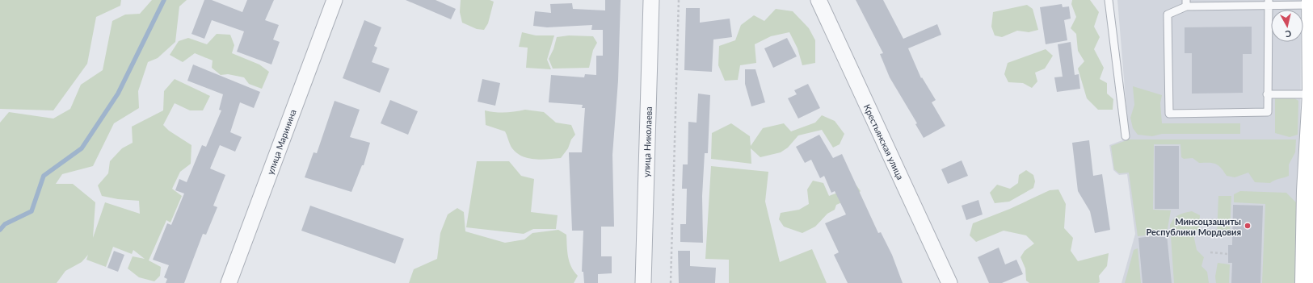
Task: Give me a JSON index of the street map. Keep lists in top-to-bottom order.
{
  "streets": {
    "street": ["улица Маринина", "улица Николаева", "Крестьянская улица"]
  },
  "places": ["Минсоцзащиты Республики Мордовия"],
  "north": "bottom"
}
